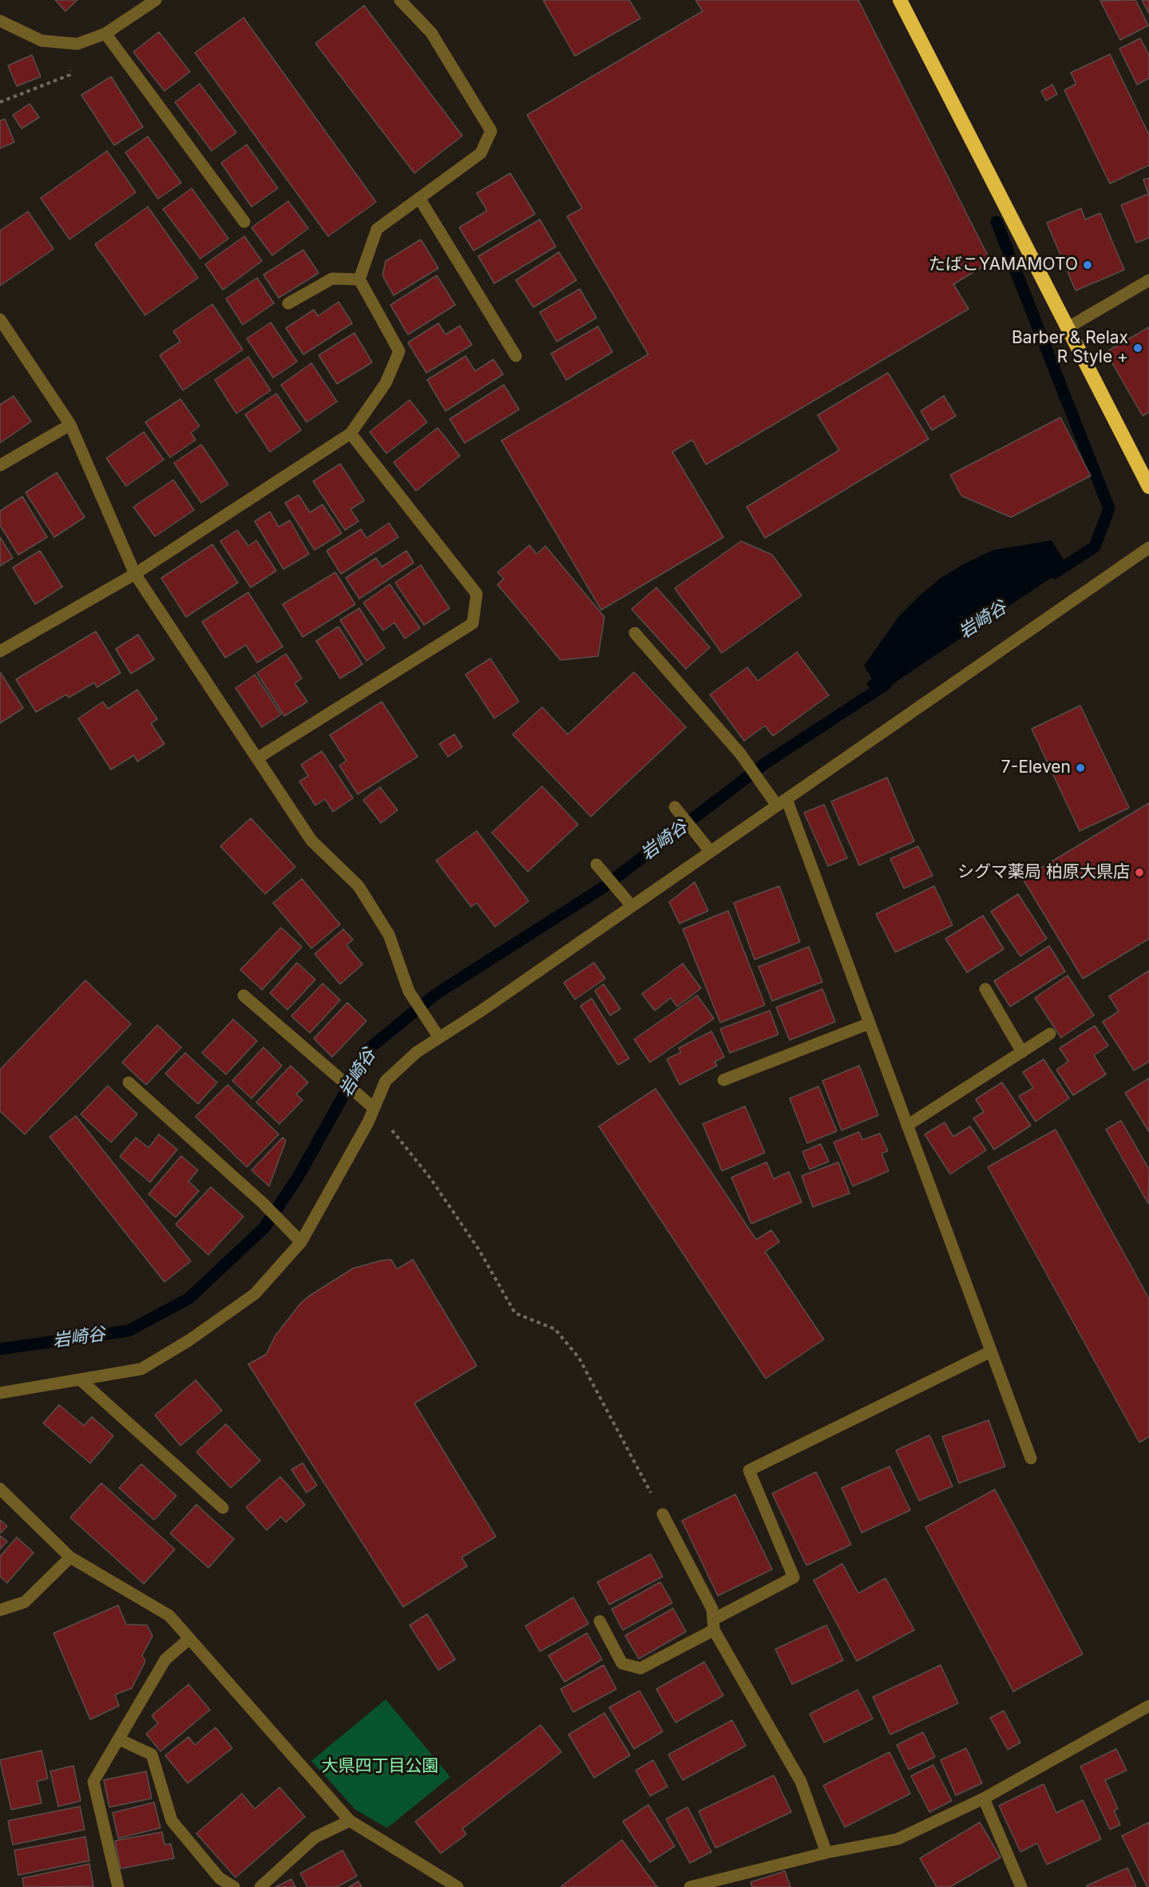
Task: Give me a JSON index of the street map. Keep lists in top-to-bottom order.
{
  "water": ["岩崎谷"],
  "parks": ["大県四丁目公園"],
  "places": [
    "たばこYAMAMOTO",
    "Barber & Relax R Style +",
    "7-Eleven",
    "シグマ薬局 柏原大県店"
  ]
}
